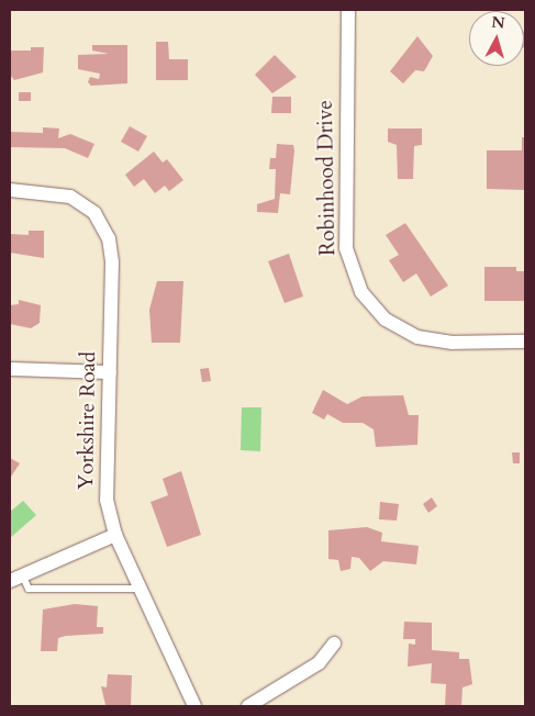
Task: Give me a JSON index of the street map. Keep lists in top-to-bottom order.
{
  "streets": {
    "street": ["Robinhood Drive", "Yorkshire Road"]
  },
  "north": "top"
}
